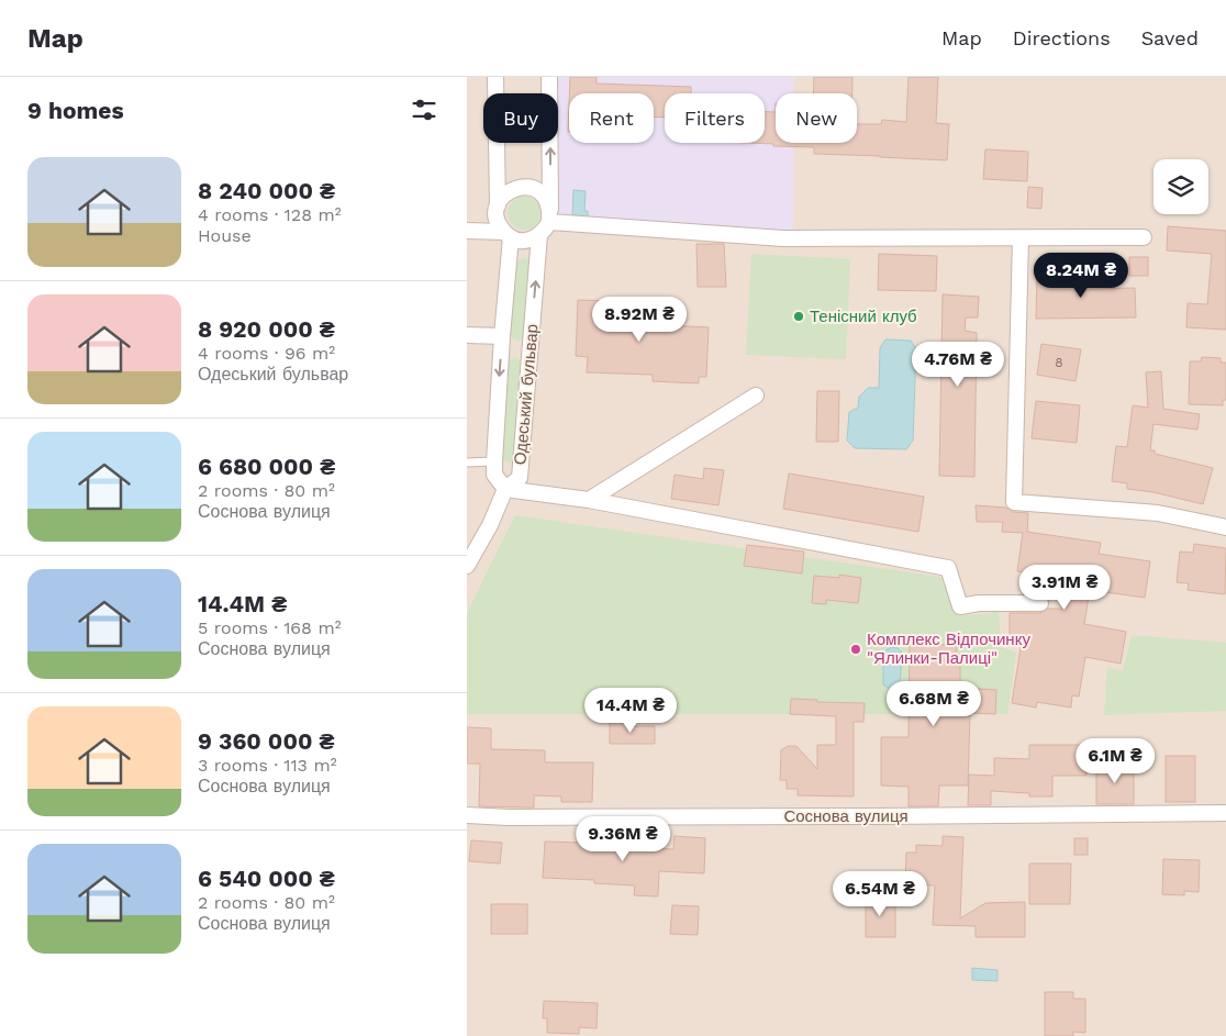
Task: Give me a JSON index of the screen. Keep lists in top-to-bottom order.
{
  "streets": {
    "street": ["Одеський бульвар", "Соснова вулиця"]
  },
  "places": ["Тенісний клуб", "Комплекс Відпочинку \"Ялинки-Палиці\""],
  "house_numbers": ["8"],
  "page": {
    "header": "Map",
    "nav": ["Map", "Directions", "Saved"],
    "heading": "9 homes",
    "chip": [
      "Buy",
      "Rent",
      "Filters",
      "New"
    ],
    "list": [
      {
        "name": "8 240 000 ₴",
        "note": "4 rooms · 128 m² · House"
      },
      {
        "name": "8 920 000 ₴",
        "note": "4 rooms · 96 m² · Одеський бульвар"
      },
      {
        "name": "6 680 000 ₴",
        "note": "2 rooms · 80 m² · Соснова вулиця"
      },
      {
        "name": "14.4M ₴",
        "note": "5 rooms · 168 m² · Соснова вулиця"
      },
      {
        "name": "9 360 000 ₴",
        "note": "3 rooms · 113 m² · Соснова вулиця"
      },
      {
        "name": "6 540 000 ₴",
        "note": "2 rooms · 80 m² · Соснова вулиця"
      }
    ],
    "price": [
      "8.24M ₴",
      "8.92M ₴",
      "4.76M ₴",
      "3.91M ₴",
      "6.68M ₴",
      "14.4M ₴",
      "6.1M ₴",
      "9.36M ₴",
      "6.54M ₴"
    ]
  }
}
